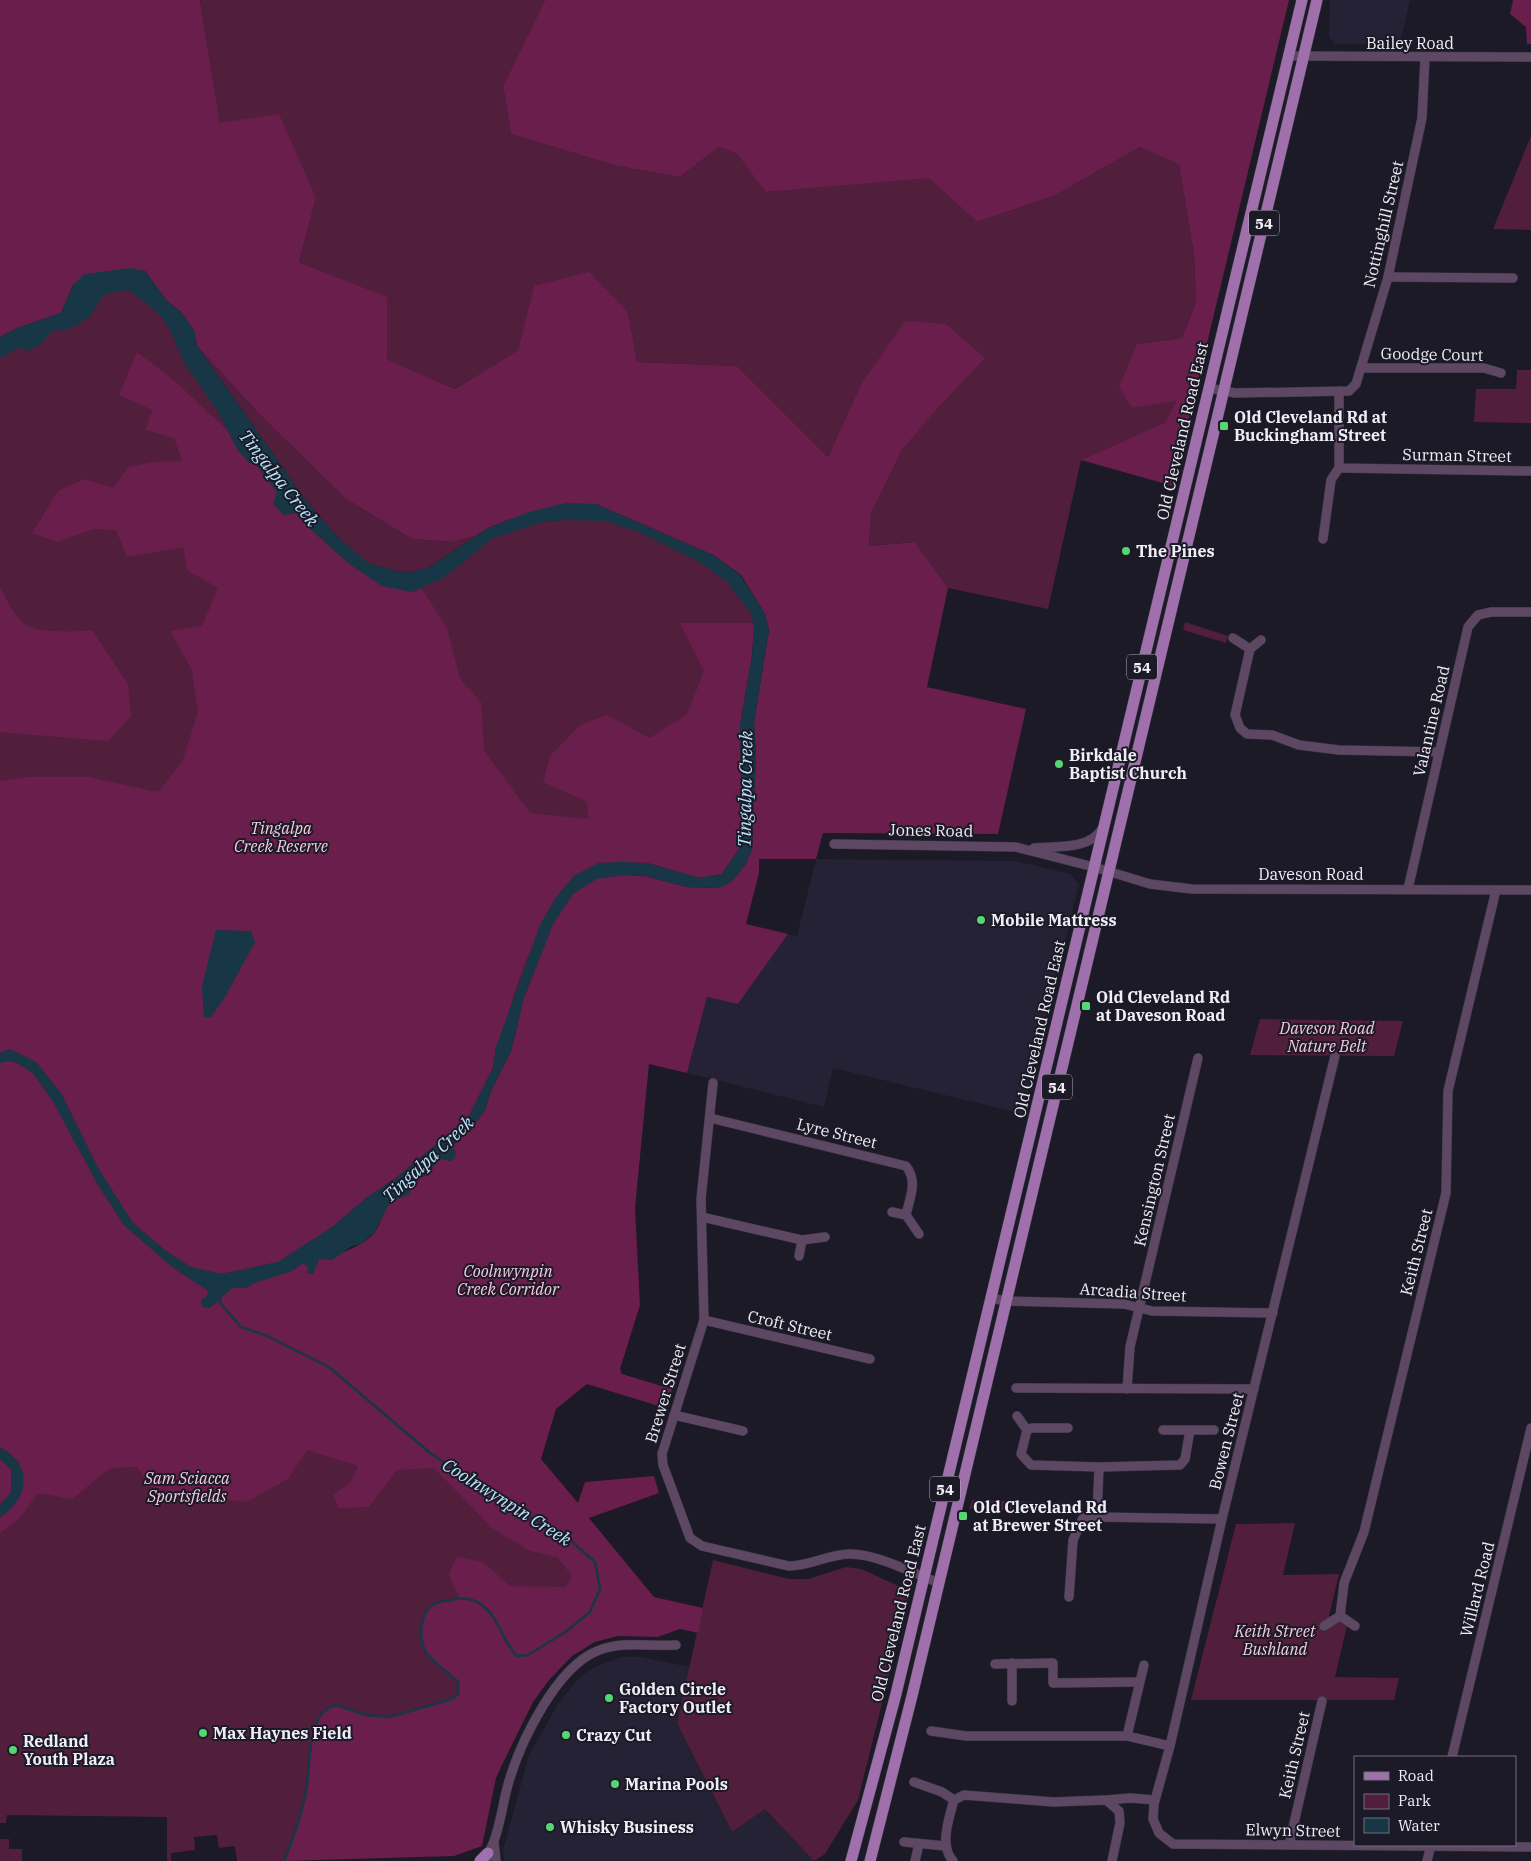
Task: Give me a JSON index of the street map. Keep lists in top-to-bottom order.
{
  "streets": {
    "main road": ["54", "Old Cleveland Road East"],
    "street": [
      "Bailey Road",
      "Nottinghill Street",
      "Goodge Court",
      "Surman Street",
      "Valantine Road",
      "Jones Road",
      "Daveson Road",
      "Lyre Street",
      "Kensington Street",
      "Keith Street",
      "Arcadia Street",
      "Croft Street",
      "Brewer Street",
      "Bowen Street",
      "Willard Road",
      "Elwyn Street"
    ]
  },
  "crossings": [
    ["Bailey Road", "Nottinghill Street"],
    ["Bailey Road", "Old Cleveland Road East"],
    ["Nottinghill Street", "Goodge Court"],
    ["Old Cleveland Road East", "Jones Road"],
    ["Old Cleveland Road East", "Daveson Road"],
    ["Old Cleveland Road East", "Arcadia Street"],
    ["Old Cleveland Road East", "Brewer Street"],
    ["Valantine Road", "Daveson Road"],
    ["Jones Road", "Daveson Road"],
    ["Daveson Road", "Keith Street"],
    ["Lyre Street", "Brewer Street"],
    ["Kensington Street", "Arcadia Street"],
    ["Keith Street", "Elwyn Street"],
    ["Arcadia Street", "Bowen Street"],
    ["Croft Street", "Brewer Street"],
    ["Bowen Street", "Elwyn Street"]
  ],
  "water": ["Tingalpa Creek", "Coolnwynpin Creek"],
  "parks": [
    "Tingalpa Creek Reserve",
    "Daveson Road Nature Belt",
    "Coolnwynpin Creek Corridor",
    "Sam Sciacca Sportsfields",
    "Keith Street Bushland"
  ],
  "places": {
    "transit": ["Old Cleveland Rd at Buckingham Street", "Old Cleveland Rd at Daveson Road", "Old Cleveland Rd at Brewer Street"],
    "other": [
      "The Pines",
      "Birkdale Baptist Church",
      "Mobile Mattress",
      "Golden Circle Factory Outlet",
      "Max Haynes Field",
      "Crazy Cut",
      "Redland Youth Plaza",
      "Marina Pools",
      "Whisky Business"
    ]
  },
  "legend": ["Road", "Park", "Water"]
}
